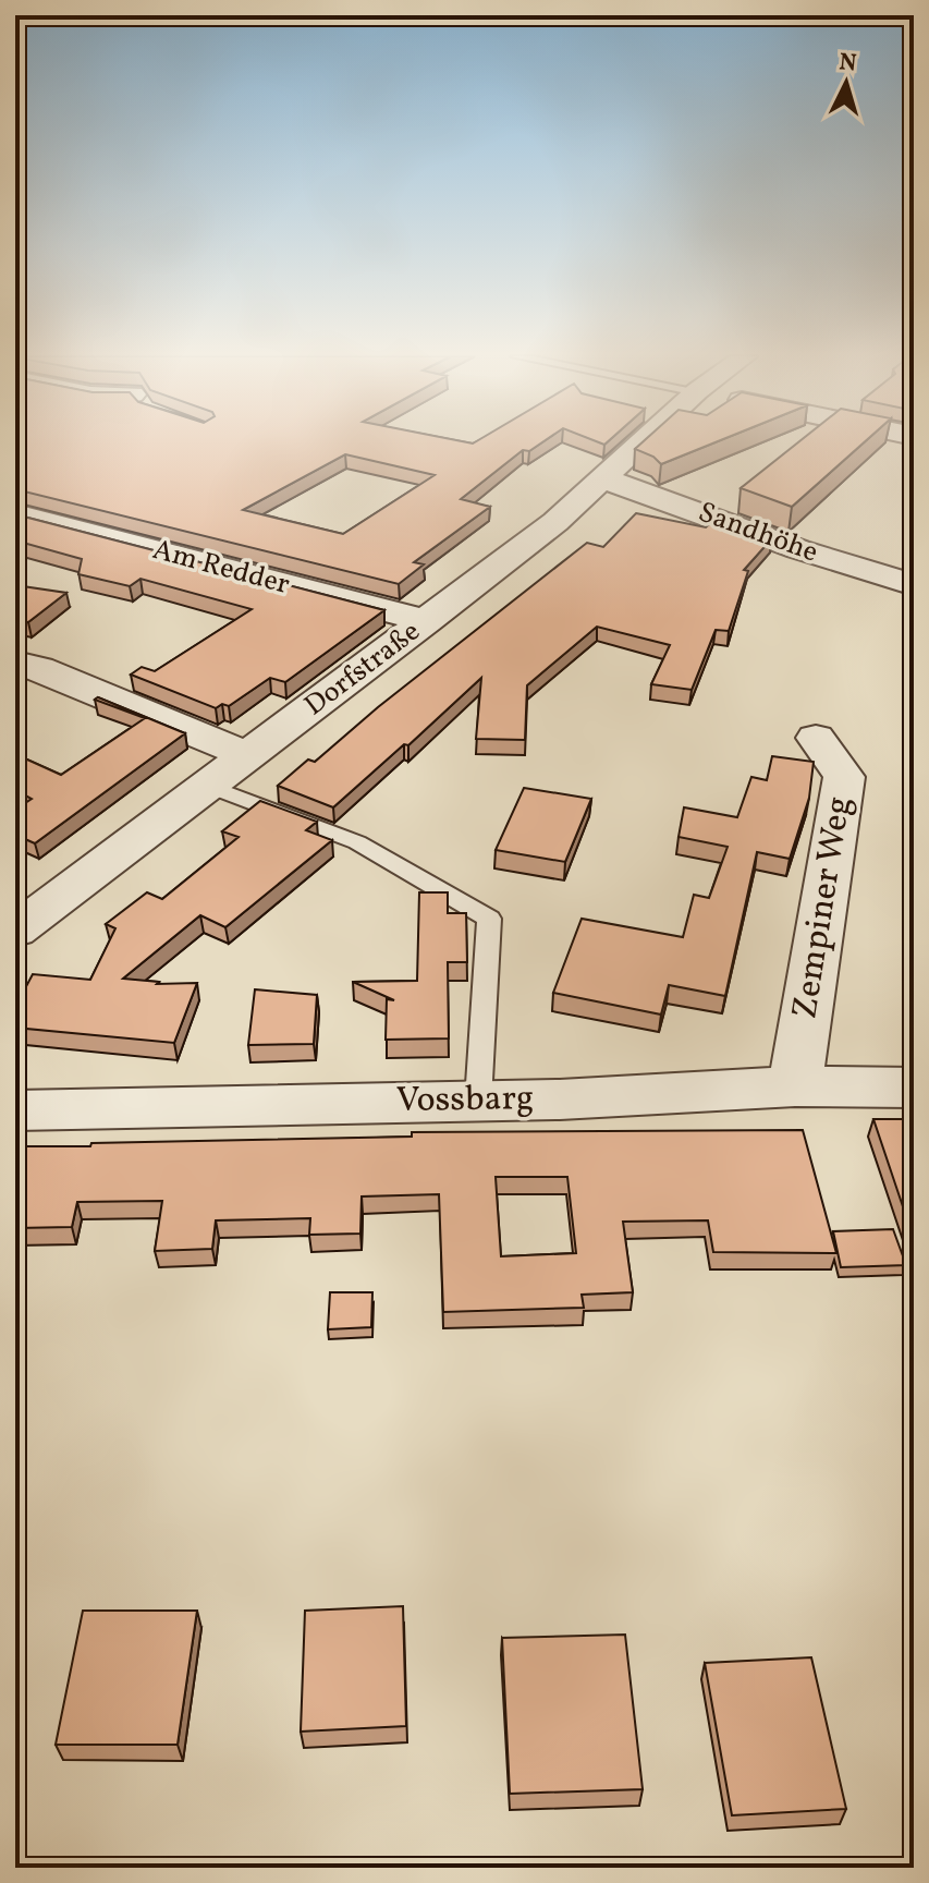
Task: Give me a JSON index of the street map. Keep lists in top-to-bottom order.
{
  "streets": {
    "street": [
      "Sandhöhe",
      "Am Redder",
      "Dorfstraße",
      "Zempiner Weg",
      "Vossbarg"
    ]
  },
  "crossings": [
    ["Sandhöhe", "Dorfstraße"],
    ["Am Redder", "Dorfstraße"],
    ["Zempiner Weg", "Vossbarg"]
  ],
  "north": "top"
}
